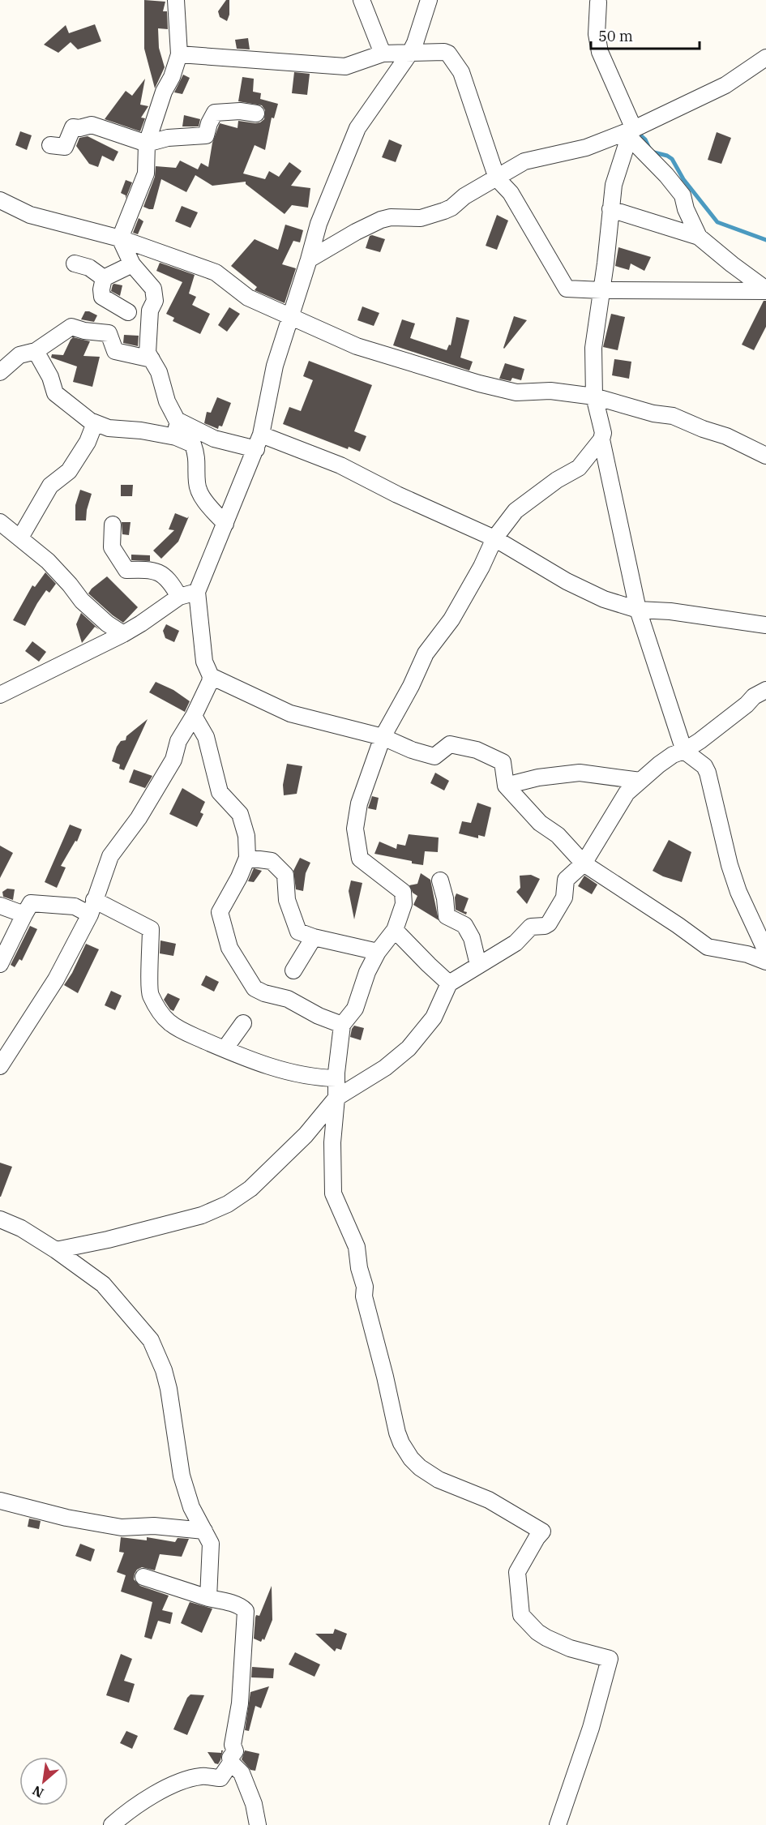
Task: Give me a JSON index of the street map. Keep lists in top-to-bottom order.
{
  "scale_bar": "50 m",
  "north": "bottom left"
}
